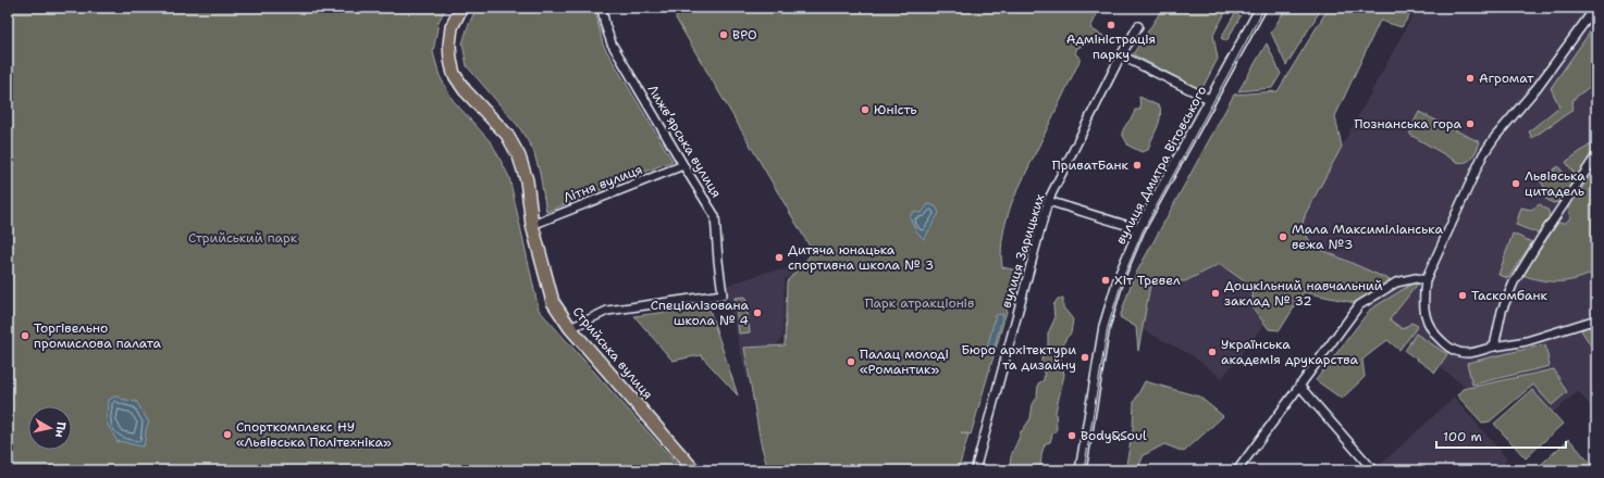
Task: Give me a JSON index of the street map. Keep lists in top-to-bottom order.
{
  "streets": {
    "main road": ["вулиця Дмитра Вітовського", "Стрийська вулиця"],
    "street": ["Лижвʼярська вулиця", "Літня вулиця", "вулиця Зарицьких"]
  },
  "crossings": [
    ["Лижвʼярська вулиця", "Літня вулиця"],
    ["Лижвʼярська вулиця", "Стрийська вулиця"],
    ["Літня вулиця", "Стрийська вулиця"]
  ],
  "parks": ["Стрийський парк", "Парк атракціонів"],
  "places": [
    "Адміністрація парку",
    "ВРО",
    "Агромат",
    "Юність",
    "Познанська гора",
    "ПриватБанк",
    "Львівська цитадель",
    "Мала Максиміліанська вежа №3",
    "Дитяча юнацька спортивна школа № 3",
    "Хіт Тревел",
    "Дошкільний навчальний заклад № 32",
    "Таскомбанк",
    "Спеціалізована школа № 4",
    "Торгівельно промислова палата",
    "Українська академія друкарства",
    "Бюро архітектури та дизайну",
    "Палац молоді «Романтик»",
    "Спорткомплекс НУ «Львівська Політехніка»",
    "Body&Soul"
  ],
  "scale_bar": "100 m",
  "north": "right"
}
